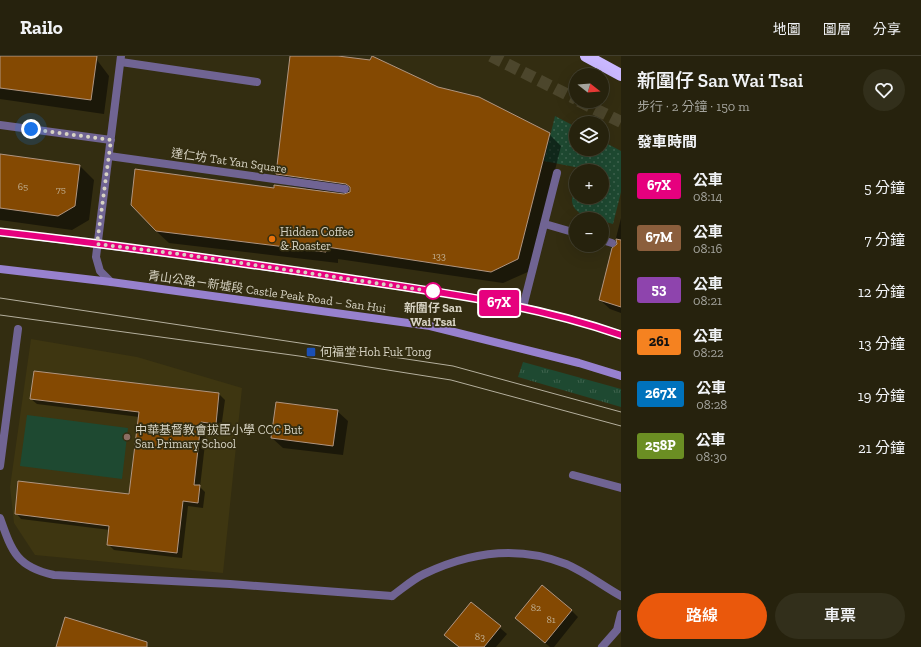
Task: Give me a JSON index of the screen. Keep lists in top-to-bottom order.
{
  "streets": {
    "main road": ["青山公路－新墟段 Castle Peak Road – San Hui"],
    "street": ["達仁坊 Tat Yan Square"]
  },
  "places": {
    "other": ["Hidden Coffee & Roaster", "新圍仔 San Wai Tsai", "中華基督教會拔臣小學 CCC But San Primary School"],
    "transit": ["何福堂 Hoh Fuk Tong"]
  },
  "lines": ["bus line 67X"],
  "house_numbers": [
    "65",
    "75",
    "133",
    "82",
    "81",
    "83"
  ],
  "north": "right",
  "page": {
    "header": "Railo",
    "nav": ["地圖", "圖層", "分享"],
    "on_map": "67X",
    "heading": [
      ["新圍仔 San Wai Tsai", "步行 · 2 分鐘 · 150 m"],
      "發車時間"
    ],
    "map_buttons": ["+", "−"],
    "list": [
      {
        "mark": "67X",
        "name": "公車",
        "note": "08:14",
        "value": "5 分鐘"
      },
      {
        "mark": "67M",
        "name": "公車",
        "note": "08:16",
        "value": "7 分鐘"
      },
      {
        "mark": "53",
        "name": "公車",
        "note": "08:21",
        "value": "12 分鐘"
      },
      {
        "mark": "261",
        "name": "公車",
        "note": "08:22",
        "value": "13 分鐘"
      },
      {
        "mark": "267X",
        "name": "公車",
        "note": "08:28",
        "value": "19 分鐘"
      },
      {
        "mark": "258P",
        "name": "公車",
        "note": "08:30",
        "value": "21 分鐘"
      }
    ],
    "buttons": ["路線", "車票"]
  }
}
